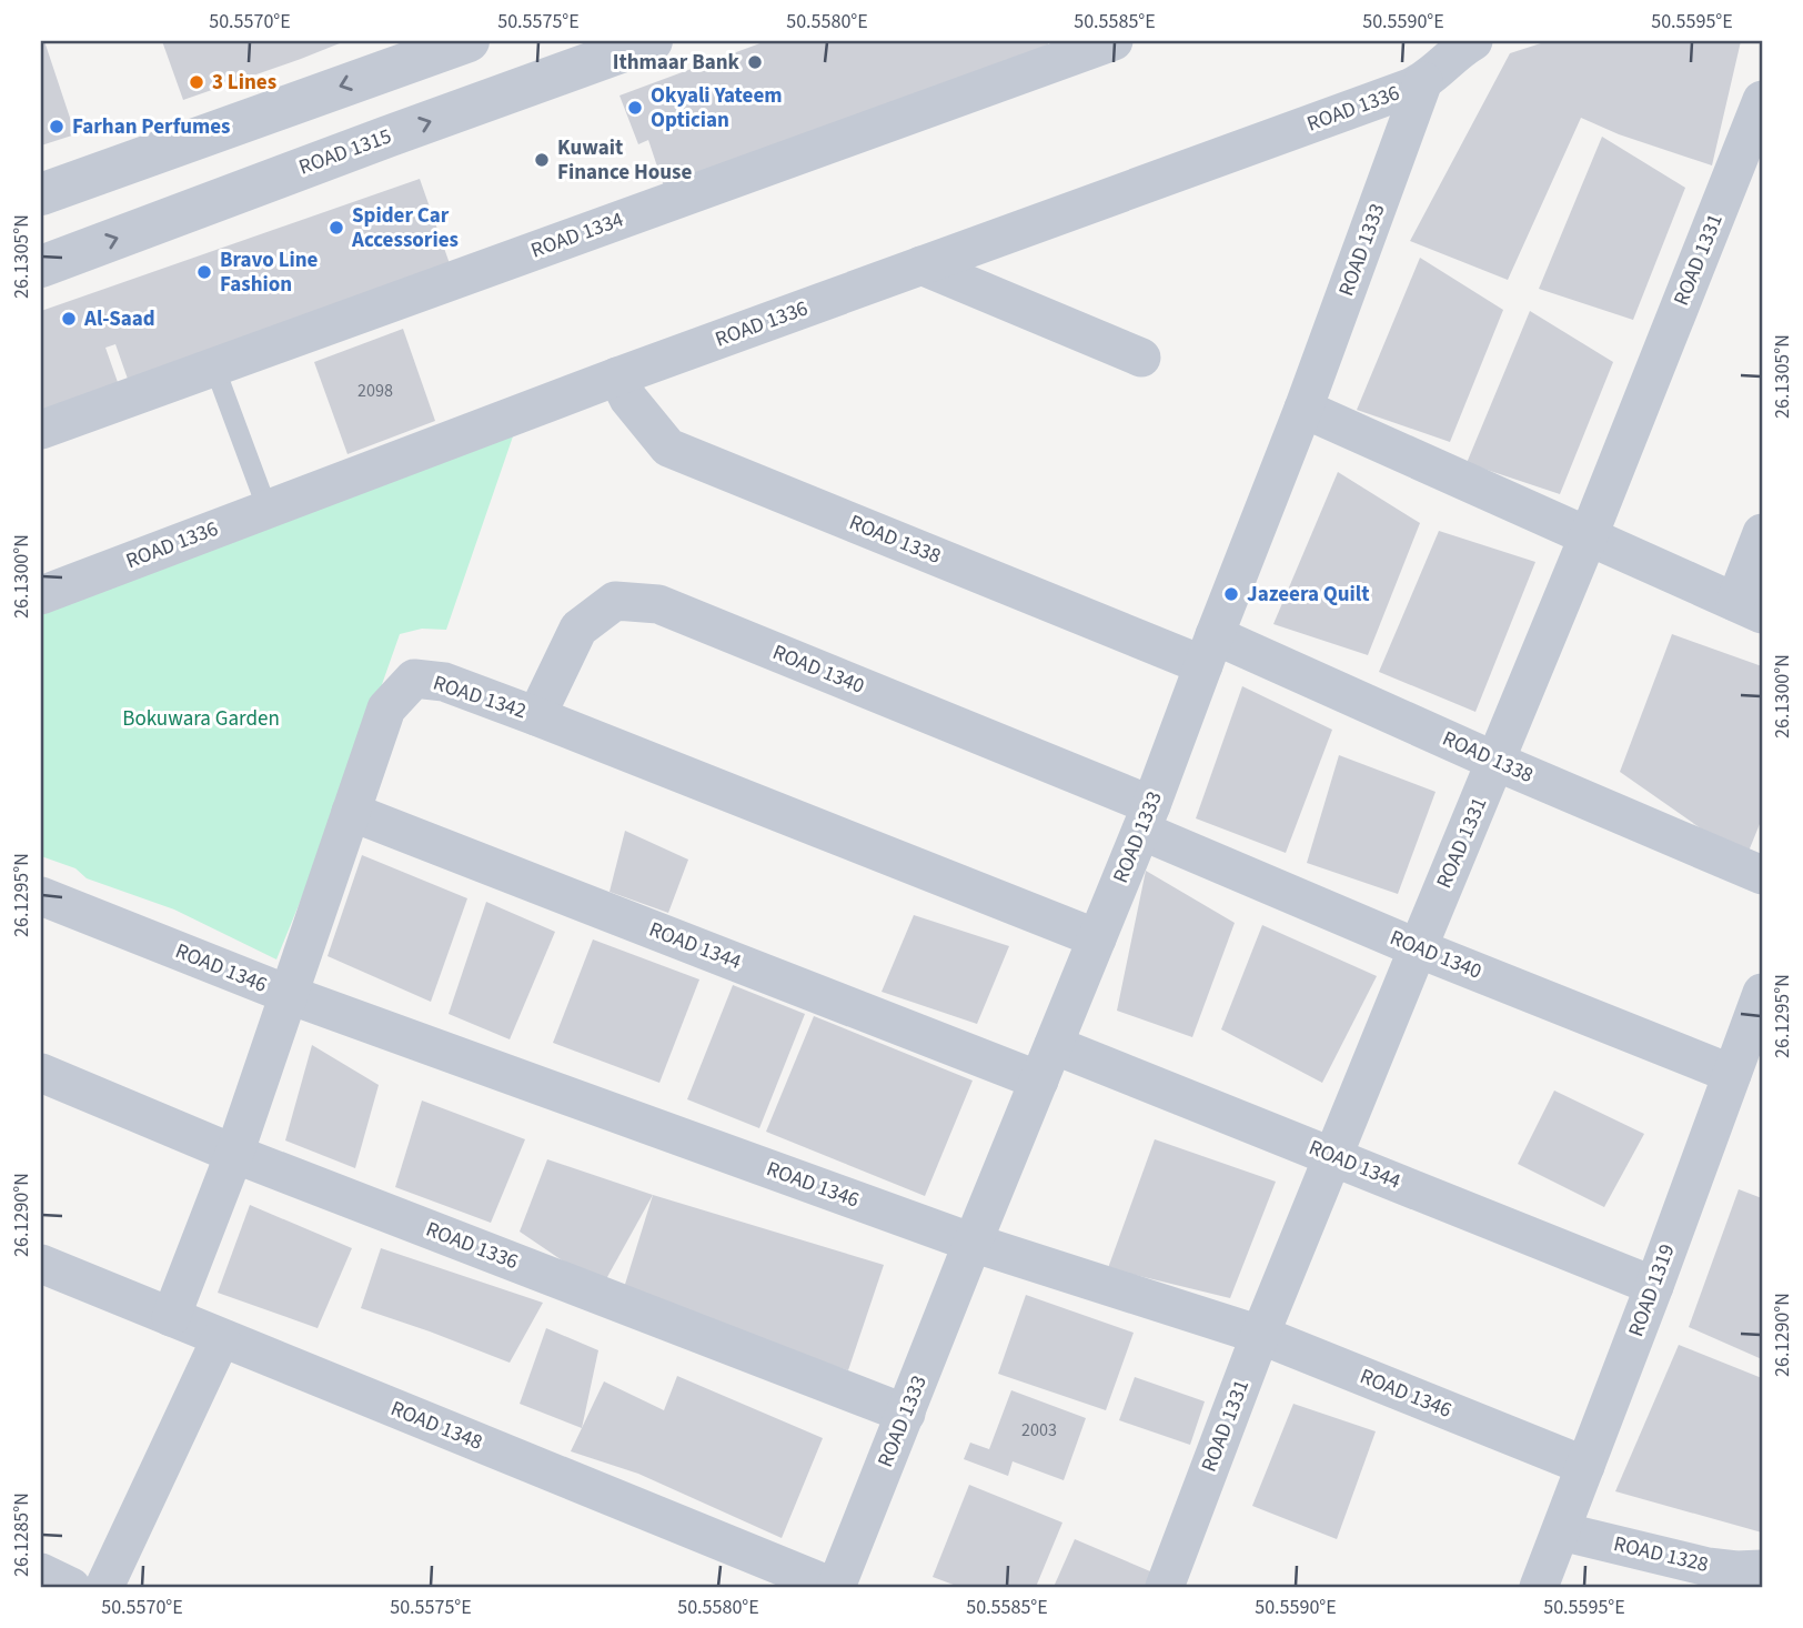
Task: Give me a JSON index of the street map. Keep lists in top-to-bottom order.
{
  "streets": {
    "street": [
      "ROAD 1336",
      "ROAD 1315",
      "ROAD 1334",
      "ROAD 1333",
      "ROAD 1331",
      "ROAD 1338",
      "ROAD 1340",
      "ROAD 1342",
      "ROAD 1344",
      "ROAD 1346",
      "ROAD 1319",
      "ROAD 1348",
      "ROAD 1328"
    ]
  },
  "crossings": [
    ["ROAD 1336", "ROAD 1333"],
    ["ROAD 1336", "ROAD 1338"],
    ["ROAD 1336", "ROAD 1342"],
    ["ROAD 1333", "ROAD 1338"],
    ["ROAD 1333", "ROAD 1340"],
    ["ROAD 1333", "ROAD 1342"],
    ["ROAD 1333", "ROAD 1344"],
    ["ROAD 1333", "ROAD 1346"],
    ["ROAD 1333", "ROAD 1348"],
    ["ROAD 1331", "ROAD 1338"],
    ["ROAD 1331", "ROAD 1340"],
    ["ROAD 1331", "ROAD 1344"],
    ["ROAD 1331", "ROAD 1346"],
    ["ROAD 1340", "ROAD 1342"],
    ["ROAD 1340", "ROAD 1319"],
    ["ROAD 1342", "ROAD 1344"],
    ["ROAD 1342", "ROAD 1346"],
    ["ROAD 1342", "ROAD 1348"],
    ["ROAD 1344", "ROAD 1319"],
    ["ROAD 1346", "ROAD 1319"],
    ["ROAD 1319", "ROAD 1328"]
  ],
  "parks": ["Bokuwara Garden"],
  "places": [
    "Ithmaar Bank",
    "3 Lines",
    "Okyali Yateem Optician",
    "Farhan Perfumes",
    "Kuwait Finance House",
    "Spider Car Accessories",
    "Bravo Line Fashion",
    "Al-Saad",
    "Jazeera Quilt"
  ],
  "house_numbers": ["2098", "2003"],
  "coordinates": [
    "50.5570°E",
    "50.5575°E",
    "50.5580°E",
    "50.5585°E",
    "50.5590°E",
    "50.5595°E",
    "26.1305°N",
    "26.1300°N",
    "26.1295°N",
    "26.1290°N",
    "26.1285°N"
  ]
}
